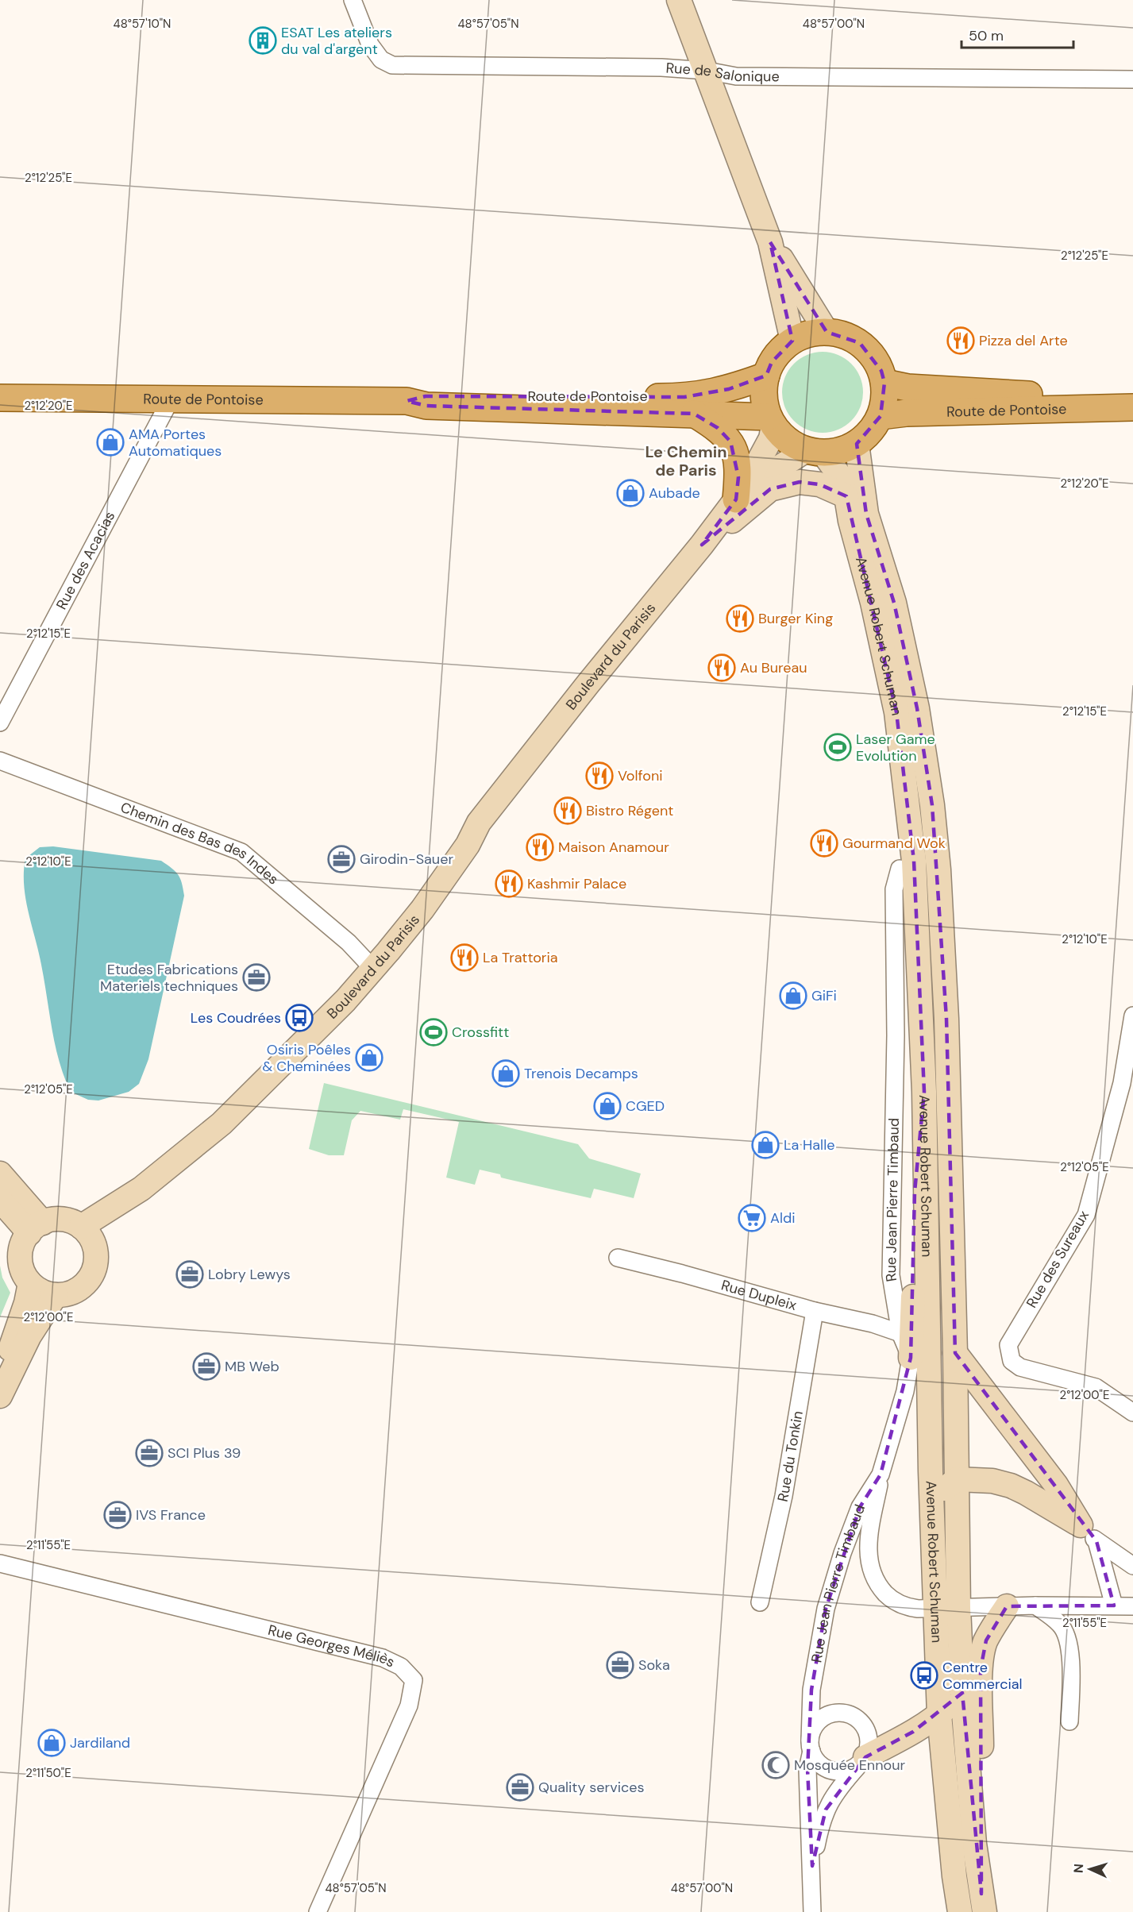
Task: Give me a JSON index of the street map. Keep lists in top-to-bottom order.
{
  "streets": {
    "main road": ["Route de Pontoise", "Avenue Robert Schuman", "Boulevard du Parisis"],
    "street": [
      "Rue de Salonique",
      "Rue des Acacias",
      "Chemin des Bas des Indes",
      "Rue Jean Pierre Timbaud",
      "Rue des Sureaux",
      "Rue Dupleix",
      "Rue du Tonkin",
      "Rue Georges Méliès"
    ]
  },
  "crossings": [
    ["Route de Pontoise", "Rue des Acacias"],
    ["Route de Pontoise", "Avenue Robert Schuman"],
    ["Route de Pontoise", "Boulevard du Parisis"],
    ["Avenue Robert Schuman", "Boulevard du Parisis"],
    ["Avenue Robert Schuman", "Rue Jean Pierre Timbaud"],
    ["Boulevard du Parisis", "Chemin des Bas des Indes"],
    ["Rue Jean Pierre Timbaud", "Rue Dupleix"],
    ["Rue Dupleix", "Rue du Tonkin"]
  ],
  "districts": ["Le Chemin de Paris"],
  "places": {
    "building": ["ESAT Les ateliers du val d'argent"],
    "restaurant": [
      "Pizza del Arte",
      "Burger King",
      "Au Bureau",
      "Volfoni",
      "Bistro Régent",
      "Gourmand Wok",
      "Maison Anamour",
      "Kashmir Palace",
      "La Trattoria"
    ],
    "shop": [
      "AMA Portes Automatiques",
      "Aubade",
      "GiFi",
      "Osiris Poêles & Cheminées",
      "Trenois Decamps",
      "CGED",
      "La Halle",
      "Jardiland"
    ],
    "sports": ["Laser Game Evolution", "Crossfitt"],
    "office": [
      "Girodin-Sauer",
      "Etudes Fabrications Materiels techniques",
      "Lobry Lewys",
      "MB Web",
      "SCI Plus 39",
      "IVS France",
      "Soka",
      "Quality services"
    ],
    "bus stop": ["Les Coudrées", "Centre Commercial"],
    "supermarket": ["Aldi"],
    "mosque": ["Mosquée Ennour"]
  },
  "scale_bar": "50 m",
  "north": "left",
  "coordinates": [
    "48°57'10\"N",
    "48°57'05\"N",
    "48°57'00\"N",
    "2°12'25\"E",
    "2°12'20\"E",
    "2°12'15\"E",
    "2°12'10\"E",
    "2°12'05\"E",
    "2°12'00\"E",
    "2°11'55\"E",
    "2°11'50\"E"
  ]
}
